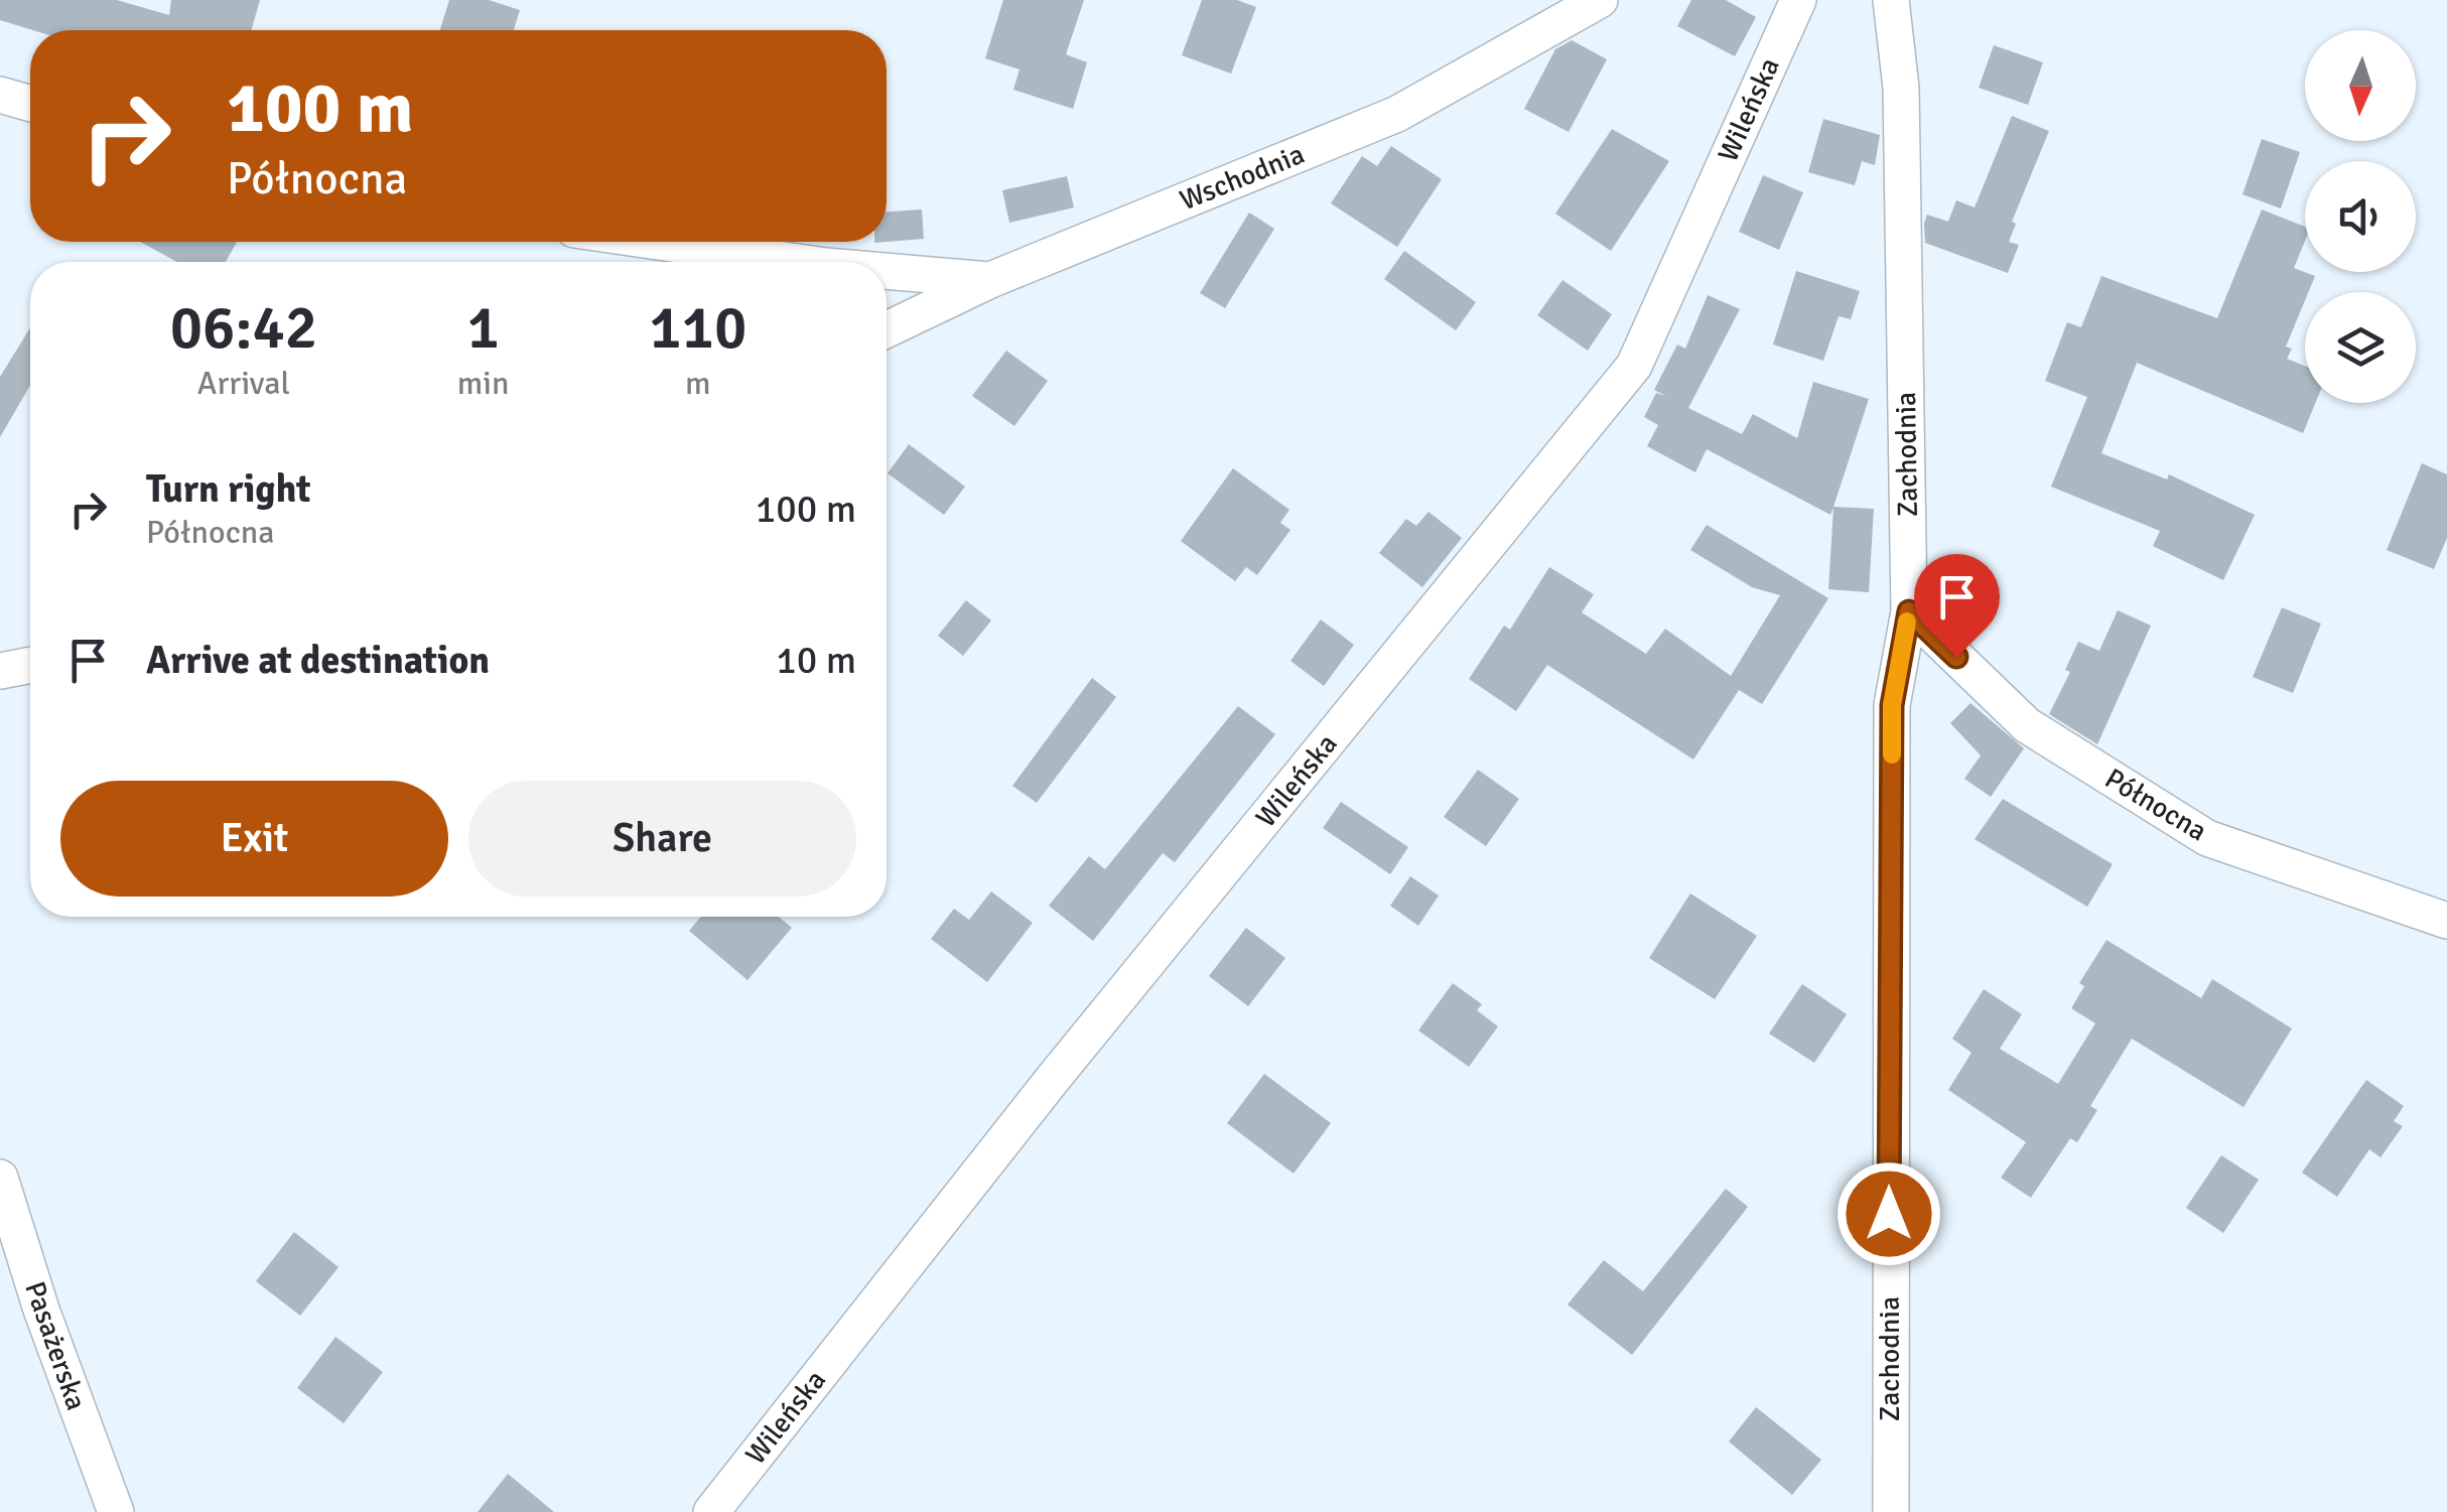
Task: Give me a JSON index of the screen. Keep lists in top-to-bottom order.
{
  "streets": {
    "street": [
      "Wileńska",
      "Wschodnia",
      "Zachodnia",
      "Północna",
      "Pasażerska"
    ]
  },
  "crossings": [
    ["Zachodnia", "Północna"]
  ],
  "north": "bottom",
  "page": {
    "turn": ["100 m", "Północna"],
    "eta": [
      "06:42",
      "Arrival",
      "1",
      "min",
      "110",
      "m"
    ],
    "list": [
      {
        "name": "Turn right",
        "note": "Północna",
        "value": "100 m"
      },
      {
        "name": "Arrive at destination",
        "value": "10 m"
      }
    ],
    "buttons": ["Exit", "Share"]
  }
}
